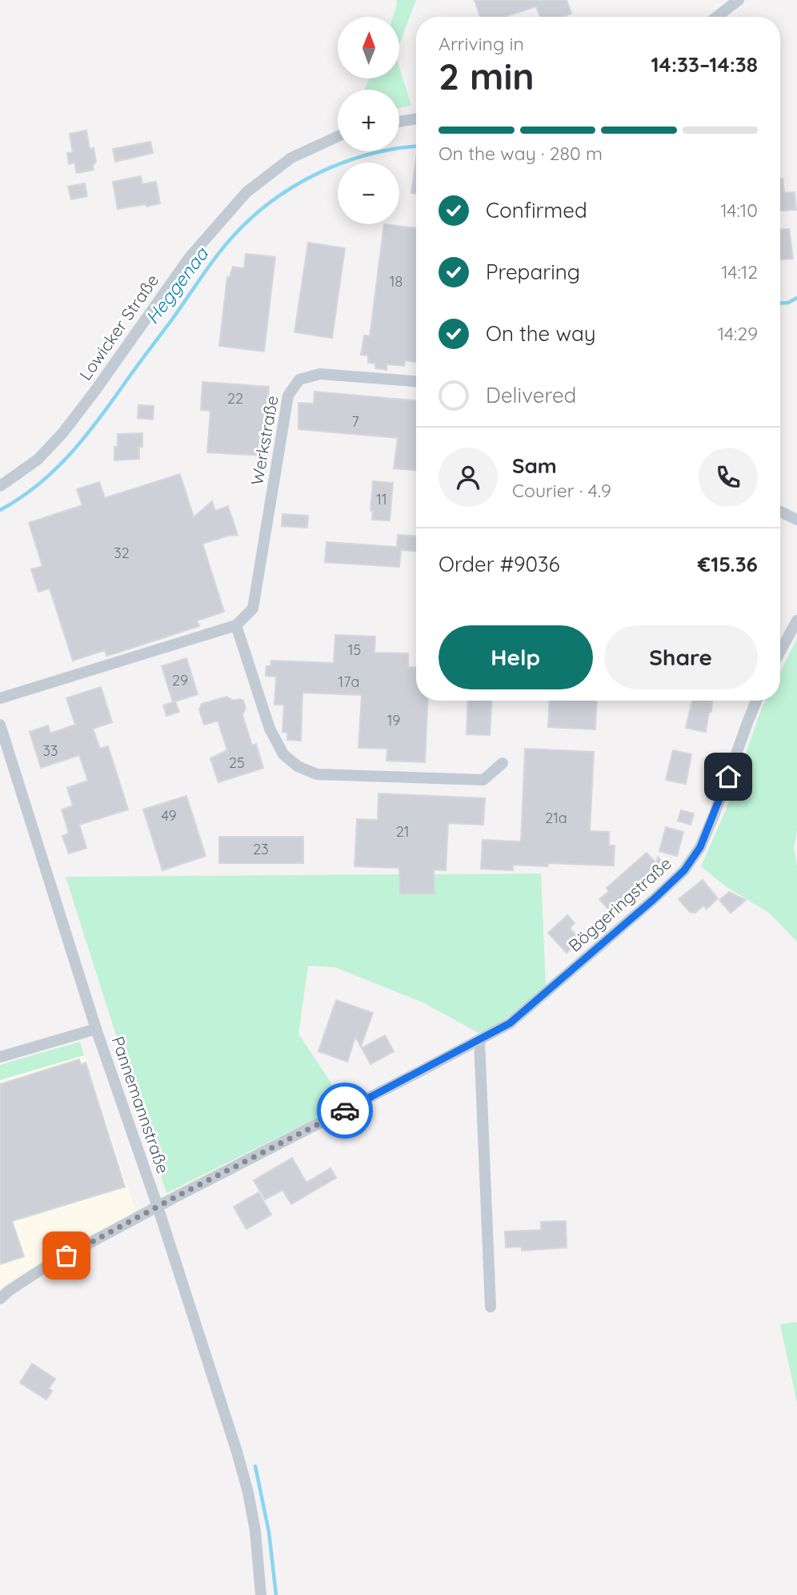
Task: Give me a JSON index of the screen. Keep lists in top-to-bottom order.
{
  "streets": {
    "street": [
      "Lowicker Straße",
      "Werkstraße",
      "Böggeringstraße",
      "Pannemannstraße"
    ]
  },
  "crossings": [
    ["Böggeringstraße", "Pannemannstraße"]
  ],
  "water": ["Heggenaa"],
  "house_numbers": [
    "18",
    "22",
    "7",
    "11",
    "32",
    "15",
    "29",
    "17a",
    "19",
    "33",
    "25",
    "49",
    "21a",
    "21",
    "23"
  ],
  "north": "top",
  "page": {
    "map_buttons": ["+", "−"],
    "heading": ["2 min", "Arriving in", "14:33–14:38"],
    "panel": [
      "Sam",
      "Courier · 4.9",
      "Order #9036",
      "€15.36"
    ],
    "bar": "On the way · 280 m",
    "list": [
      ["Confirmed", "14:10"],
      ["Preparing", "14:12"],
      ["On the way", "14:29"],
      "Delivered"
    ],
    "buttons": ["Help", "Share"]
  }
}
